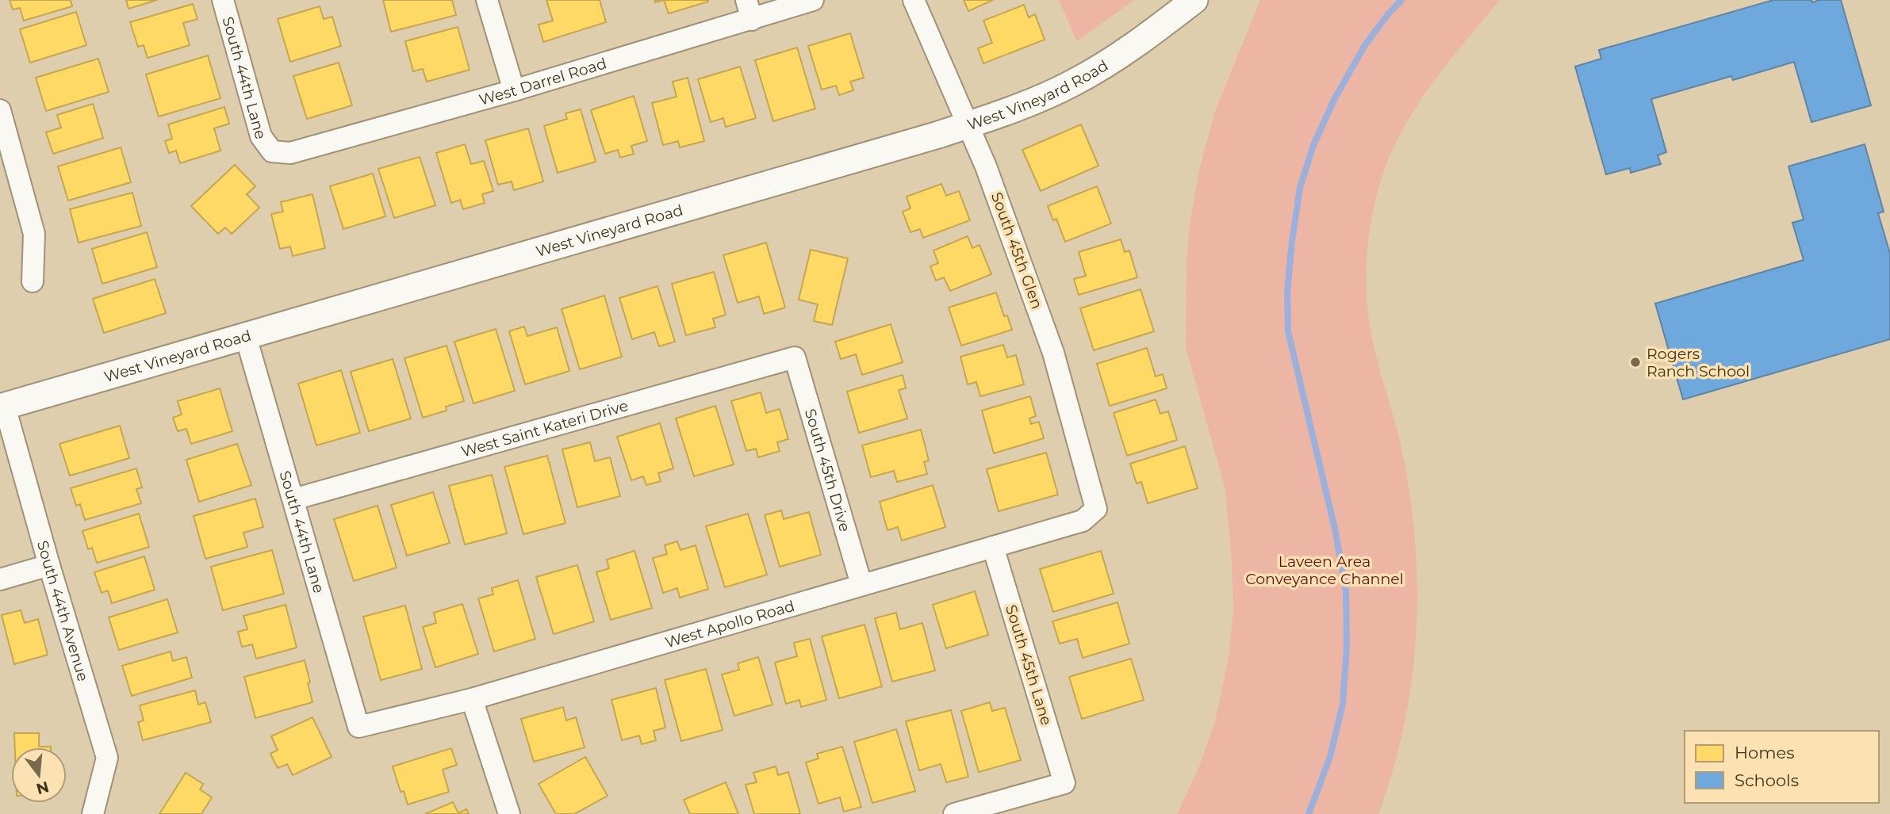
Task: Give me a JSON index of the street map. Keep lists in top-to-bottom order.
{
  "streets": {
    "street": [
      "South 44th Lane",
      "West Darrel Road",
      "West Vineyard Road",
      "South 45th Glen",
      "West Saint Kateri Drive",
      "South 45th Drive",
      "South 44th Avenue",
      "West Apollo Road",
      "South 45th Lane"
    ]
  },
  "crossings": [
    ["South 44th Lane", "West Darrel Road"],
    ["South 44th Lane", "West Vineyard Road"],
    ["South 44th Lane", "West Saint Kateri Drive"],
    ["South 44th Lane", "West Apollo Road"],
    ["West Vineyard Road", "South 45th Glen"],
    ["West Vineyard Road", "South 44th Avenue"],
    ["South 45th Glen", "West Apollo Road"],
    ["West Saint Kateri Drive", "South 45th Drive"],
    ["South 45th Drive", "West Apollo Road"],
    ["West Apollo Road", "South 45th Lane"]
  ],
  "parks": ["Laveen Area Conveyance Channel"],
  "places": ["Rogers Ranch School"],
  "legend": ["Homes", "Schools"],
  "north": "bottom"
}
